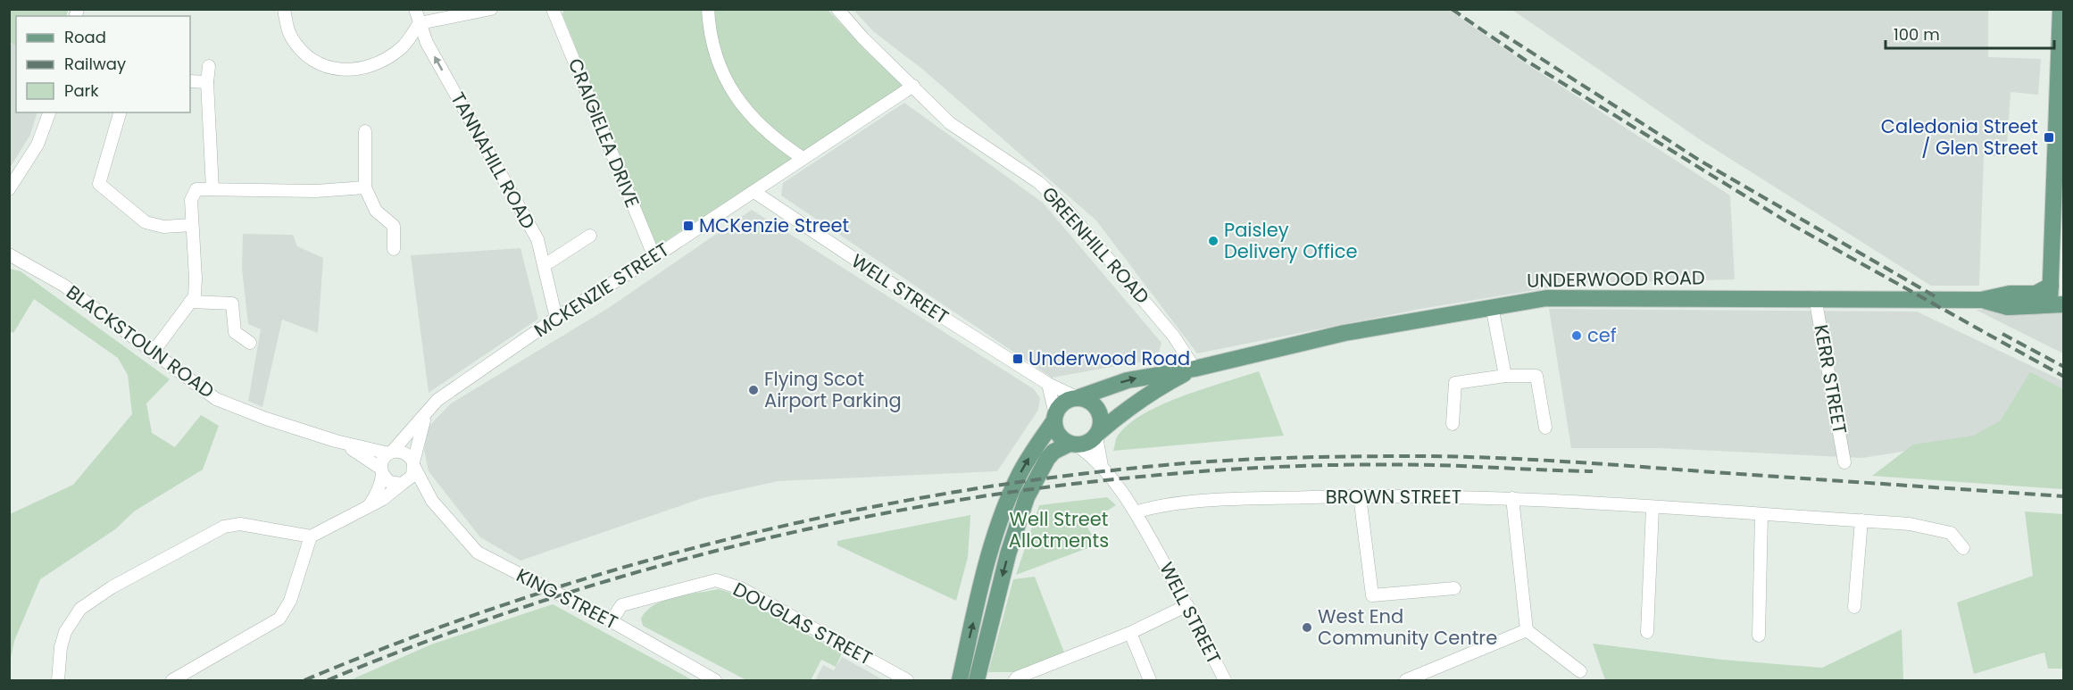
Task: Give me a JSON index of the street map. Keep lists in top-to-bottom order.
{
  "streets": {
    "main road": ["UNDERWOOD ROAD"],
    "street": [
      "CRAIGIELEA DRIVE",
      "TANNAHILL ROAD",
      "GREENHILL ROAD",
      "WELL STREET",
      "MCKENZIE STREET",
      "BLACKSTOUN ROAD",
      "KERR STREET",
      "BROWN STREET",
      "KING STREET",
      "DOUGLAS STREET"
    ]
  },
  "crossings": [
    ["CRAIGIELEA DRIVE", "MCKENZIE STREET"],
    ["TANNAHILL ROAD", "MCKENZIE STREET"],
    ["GREENHILL ROAD", "UNDERWOOD ROAD"],
    ["GREENHILL ROAD", "MCKENZIE STREET"],
    ["UNDERWOOD ROAD", "WELL STREET"],
    ["UNDERWOOD ROAD", "KERR STREET"],
    ["WELL STREET", "MCKENZIE STREET"],
    ["WELL STREET", "BROWN STREET"],
    ["MCKENZIE STREET", "BLACKSTOUN ROAD"],
    ["MCKENZIE STREET", "KING STREET"],
    ["BLACKSTOUN ROAD", "KING STREET"],
    ["KING STREET", "DOUGLAS STREET"]
  ],
  "one_way": ["TANNAHILL ROAD"],
  "parks": ["Well Street Allotments"],
  "places": {
    "transit": ["Caledonia Street / Glen Street", "MCKenzie Street", "Underwood Road"],
    "other": [
      "Paisley Delivery Office",
      "cef",
      "Flying Scot Airport Parking",
      "West End Community Centre"
    ]
  },
  "legend": ["Road", "Railway", "Park"],
  "scale_bar": "100 m"
}
